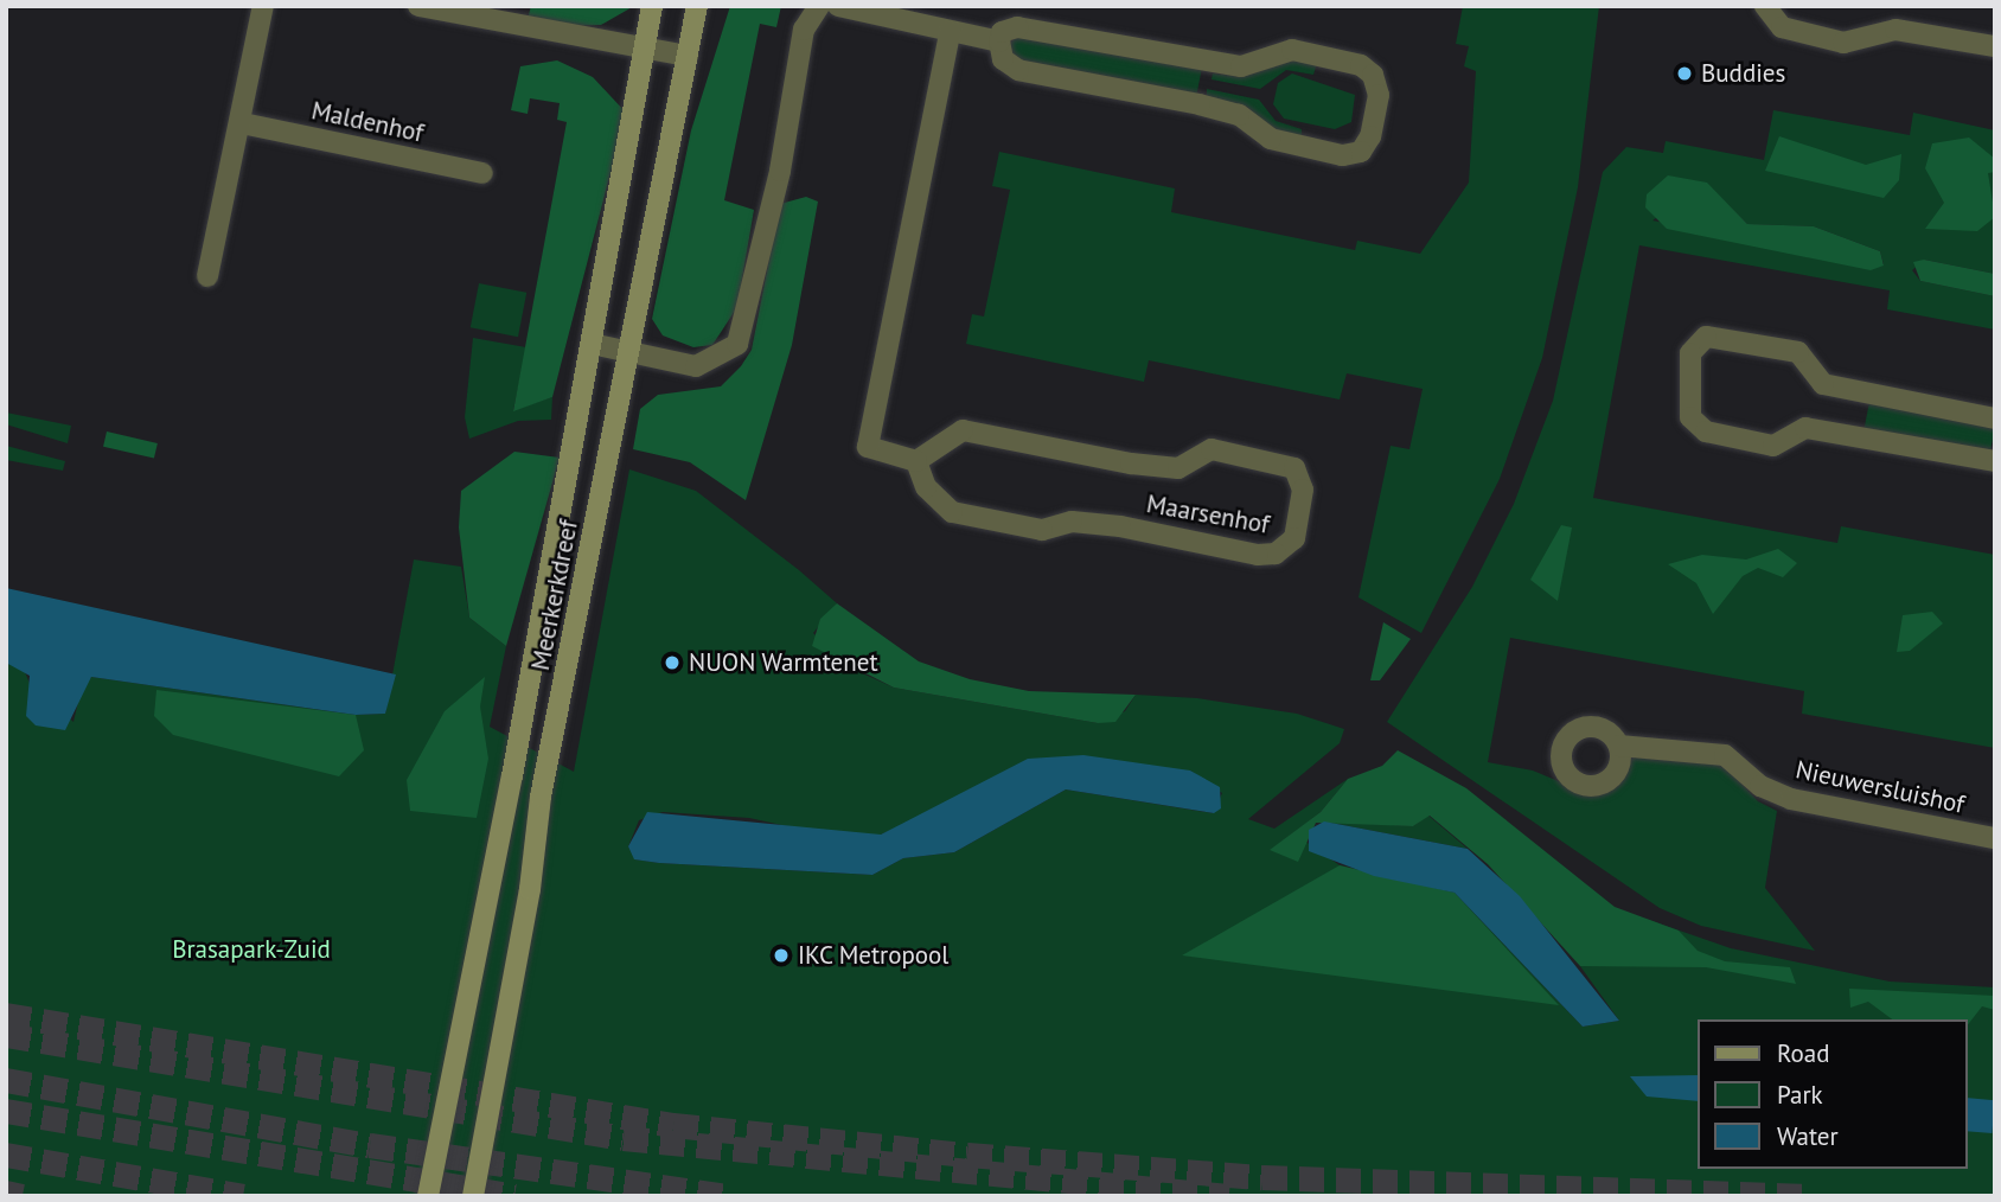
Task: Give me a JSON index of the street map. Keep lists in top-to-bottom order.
{
  "streets": {
    "street": [
      "Maldenhof",
      "Maarsenhof",
      "Meerkerkdreef",
      "Nieuwersluishof"
    ]
  },
  "parks": ["Brasapark-Zuid"],
  "places": ["Buddies", "NUON Warmtenet", "IKC Metropool"],
  "legend": ["Road", "Park", "Water"]
}
